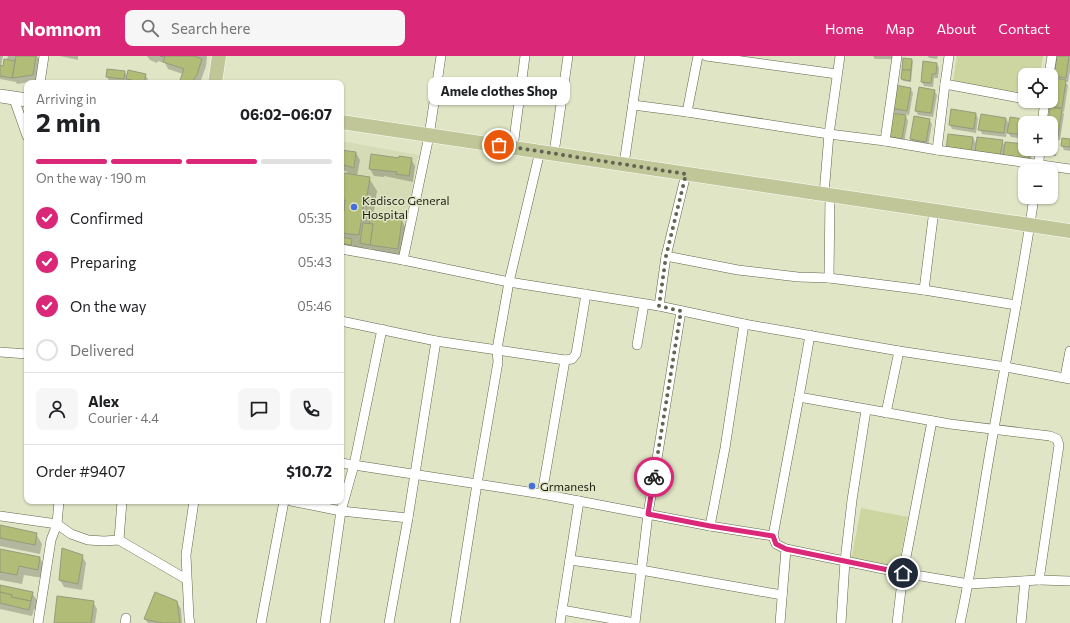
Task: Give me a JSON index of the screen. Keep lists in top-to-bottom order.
{
  "places": ["Amele clothes Shop", "Kadisco General Hospital", "Grmanesh"],
  "page": {
    "header": "Nomnom",
    "search": "Search here",
    "nav": [
      "Home",
      "Map",
      "About",
      "Contact"
    ],
    "map_buttons": ["+", "−"],
    "bubble": "Amele clothes Shop",
    "heading": ["2 min", "Arriving in", "06:02–06:07"],
    "panel": [
      "Alex",
      "Courier · 4.4",
      "Order #9407",
      "$10.72"
    ],
    "bar": "On the way · 190 m",
    "list": [
      ["Confirmed", "05:35"],
      ["Preparing", "05:43"],
      ["On the way", "05:46"],
      "Delivered"
    ]
  }
}
